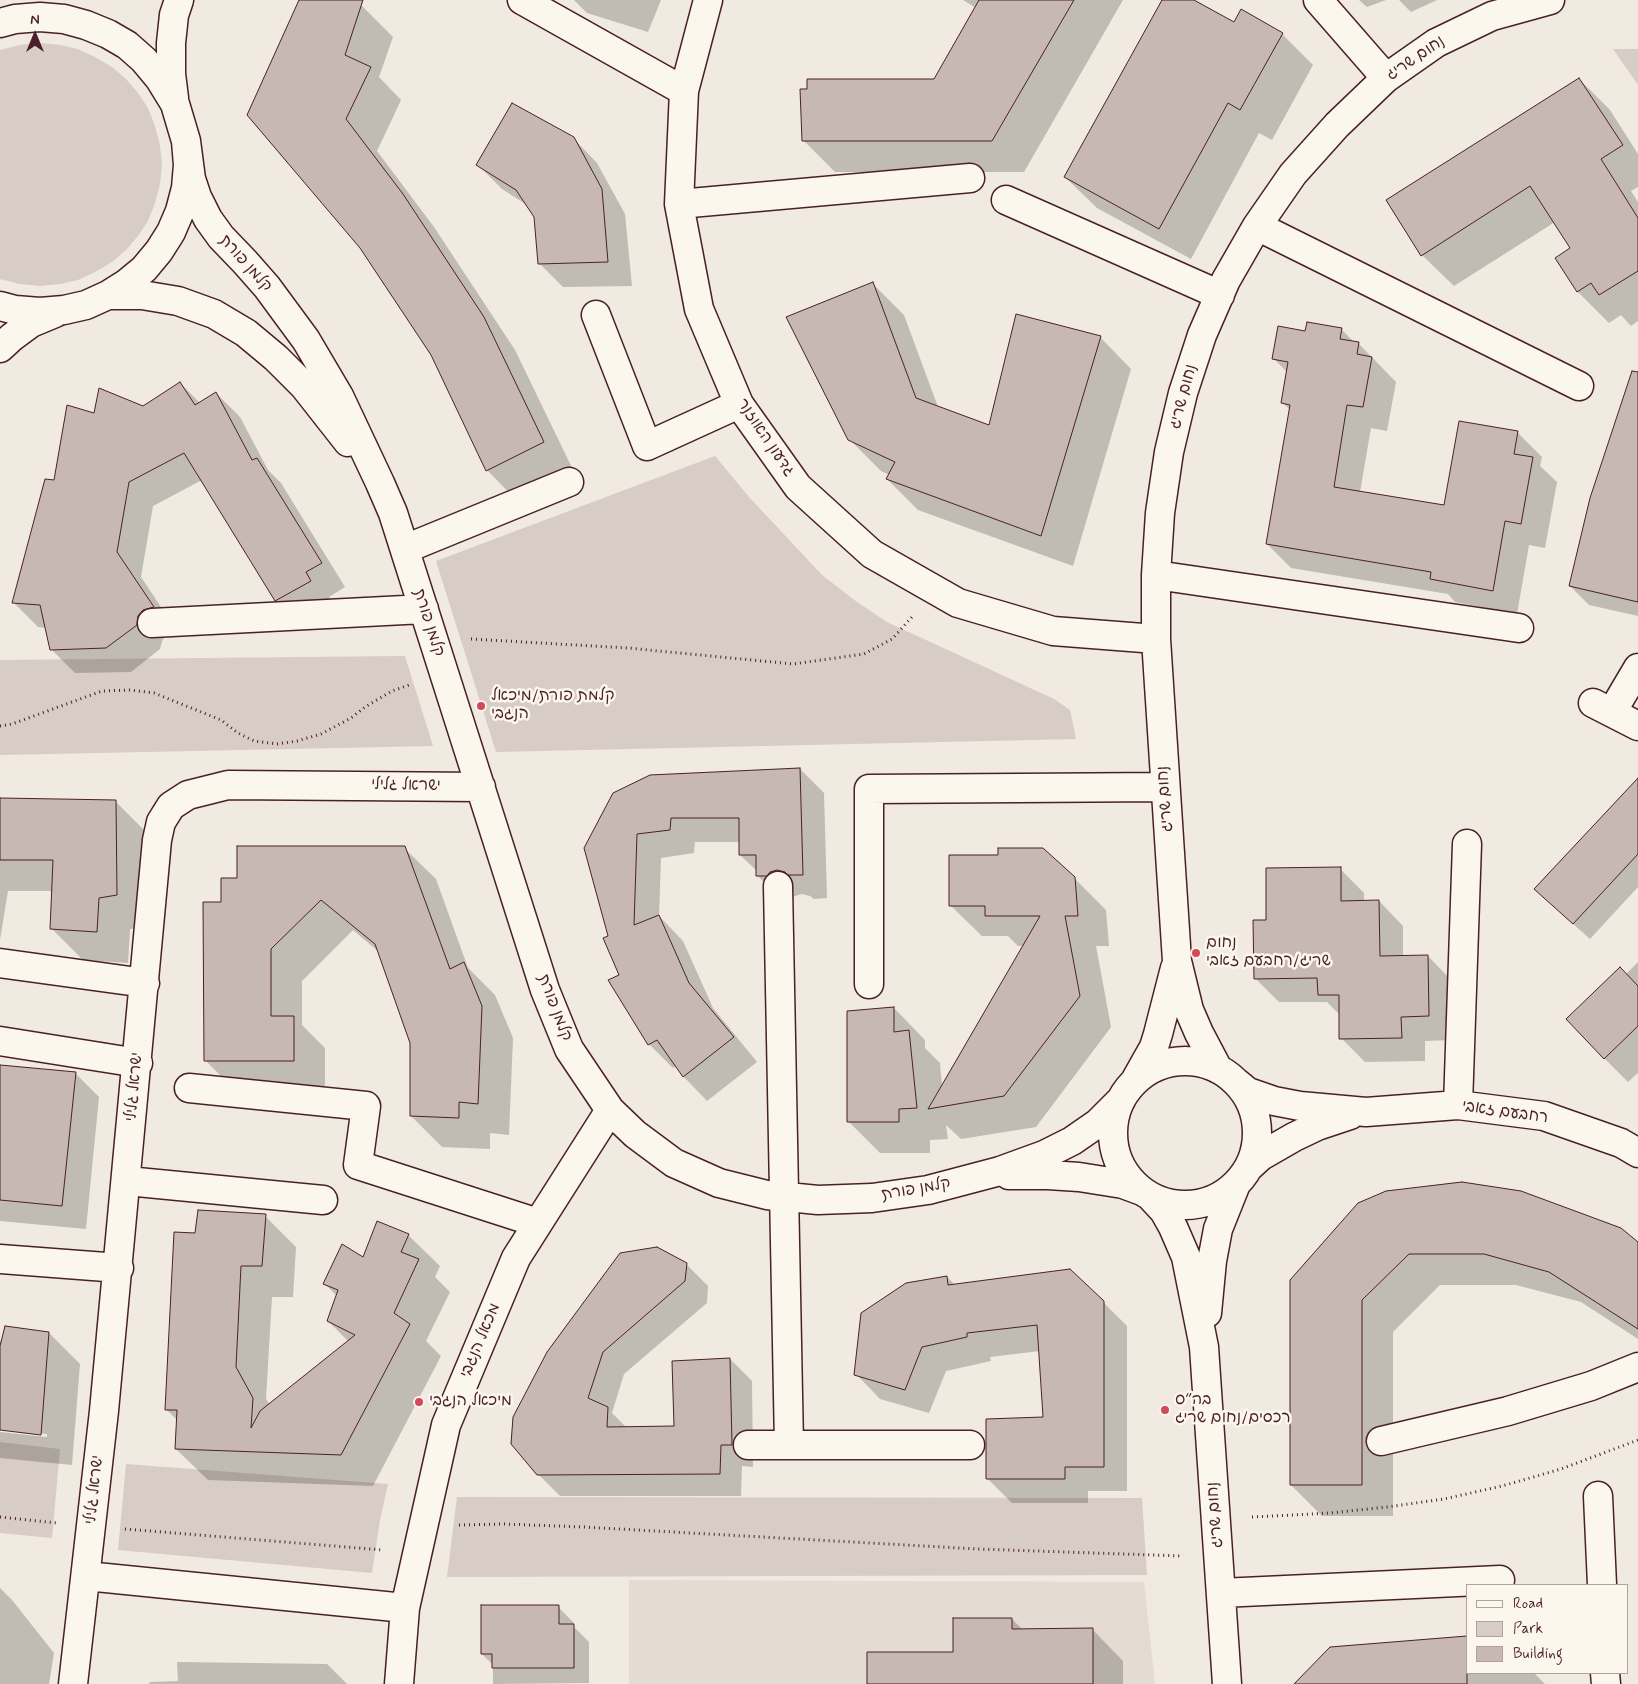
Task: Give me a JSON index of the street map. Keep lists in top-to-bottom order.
{
  "streets": {
    "street": [
      "נחום שריג",
      "קלמן פורת",
      "גדעון האוזנר",
      "ישראל גלילי",
      "רחבעם זאבי",
      "מכאל הנגבי"
    ]
  },
  "crossings": [
    ["נחום שריג", "קלמן פורת"],
    ["נחום שריג", "גדעון האוזנר"],
    ["נחום שריג", "רחבעם זאבי"],
    ["קלמן פורת", "ישראל גלילי"],
    ["קלמן פורת", "רחבעם זאבי"],
    ["קלמן פורת", "מכאל הנגבי"]
  ],
  "places": [
    "קלמת פורת/מיכאל הנגבי",
    "נחום שריג/רחבעם זאבי",
    "מיכאל הנגבי",
    "בה״ס רכסים/נחום שריג"
  ],
  "legend": ["Road", "Park", "Building"],
  "north": "top"
}
